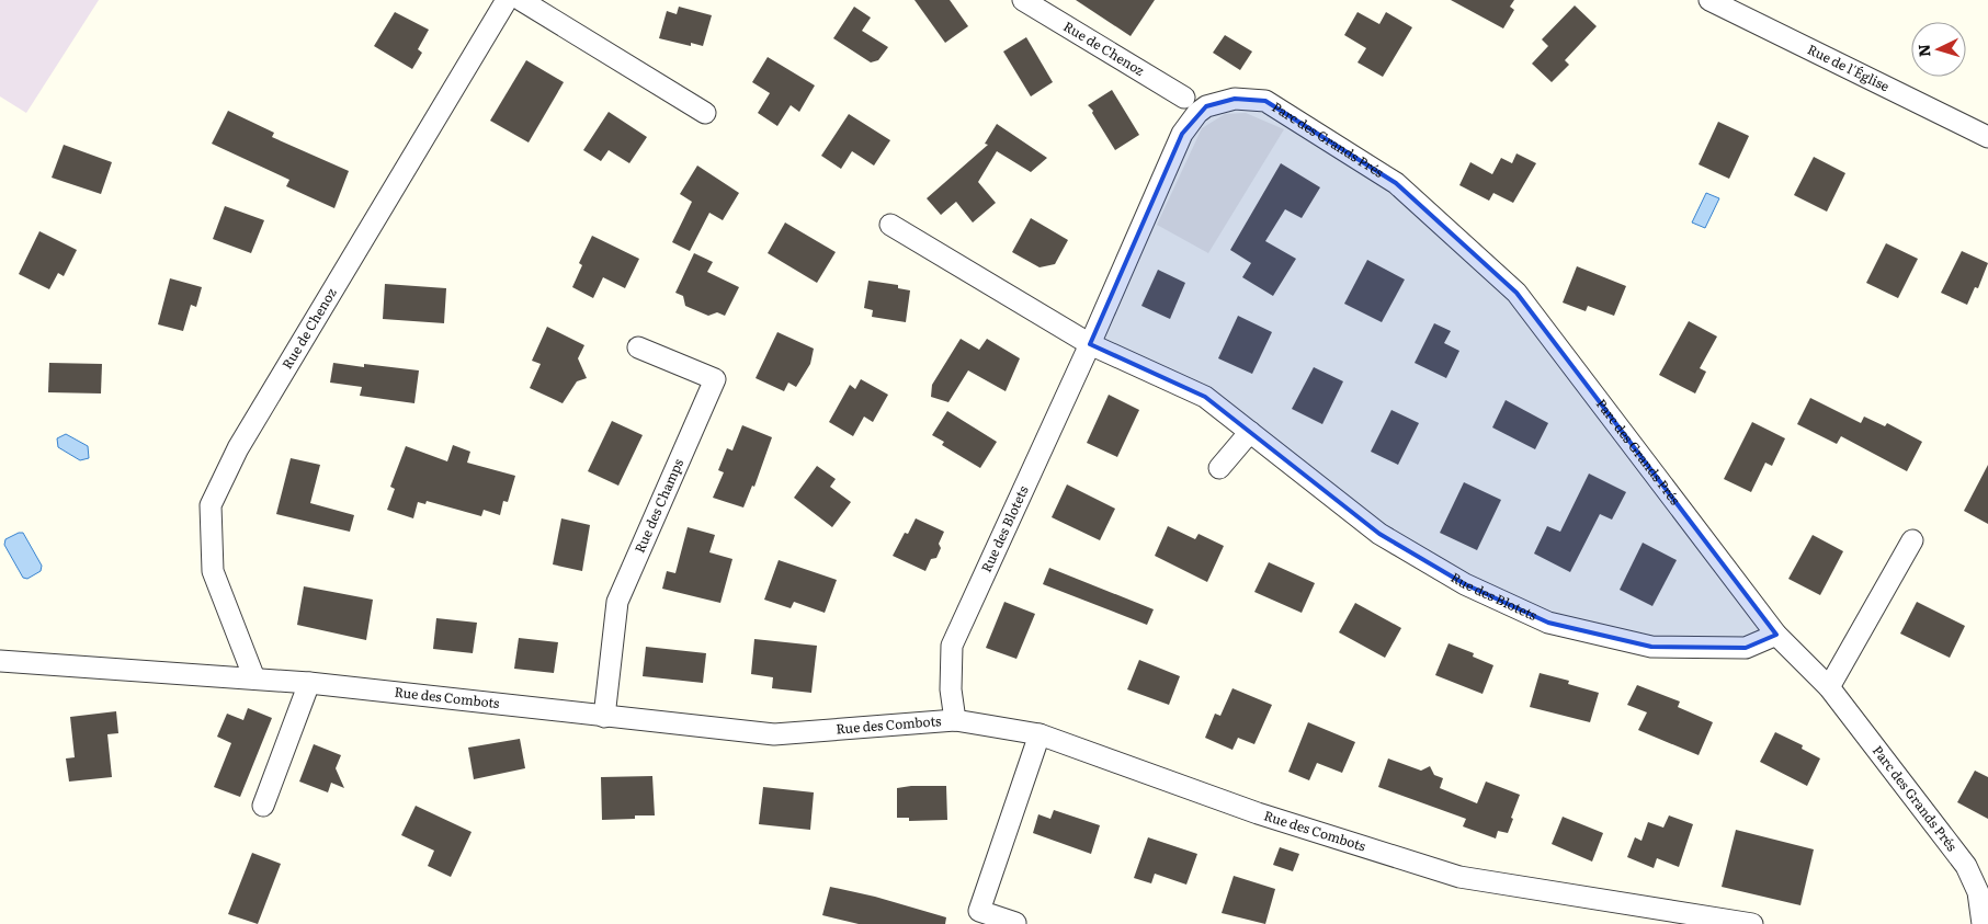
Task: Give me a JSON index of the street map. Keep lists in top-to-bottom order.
{
  "streets": {
    "street": [
      "Rue de Chenoz",
      "Rue de l'Église",
      "Parc des Grands Prés",
      "Rue des Champs",
      "Rue des Blotets",
      "Rue des Combots"
    ]
  },
  "crossings": [
    ["Rue de Chenoz", "Parc des Grands Prés"],
    ["Rue de Chenoz", "Rue des Blotets"],
    ["Rue de Chenoz", "Rue des Combots"],
    ["Parc des Grands Prés", "Rue des Blotets"],
    ["Rue des Champs", "Rue des Combots"],
    ["Rue des Blotets", "Rue des Combots"]
  ],
  "north": "left"
}
